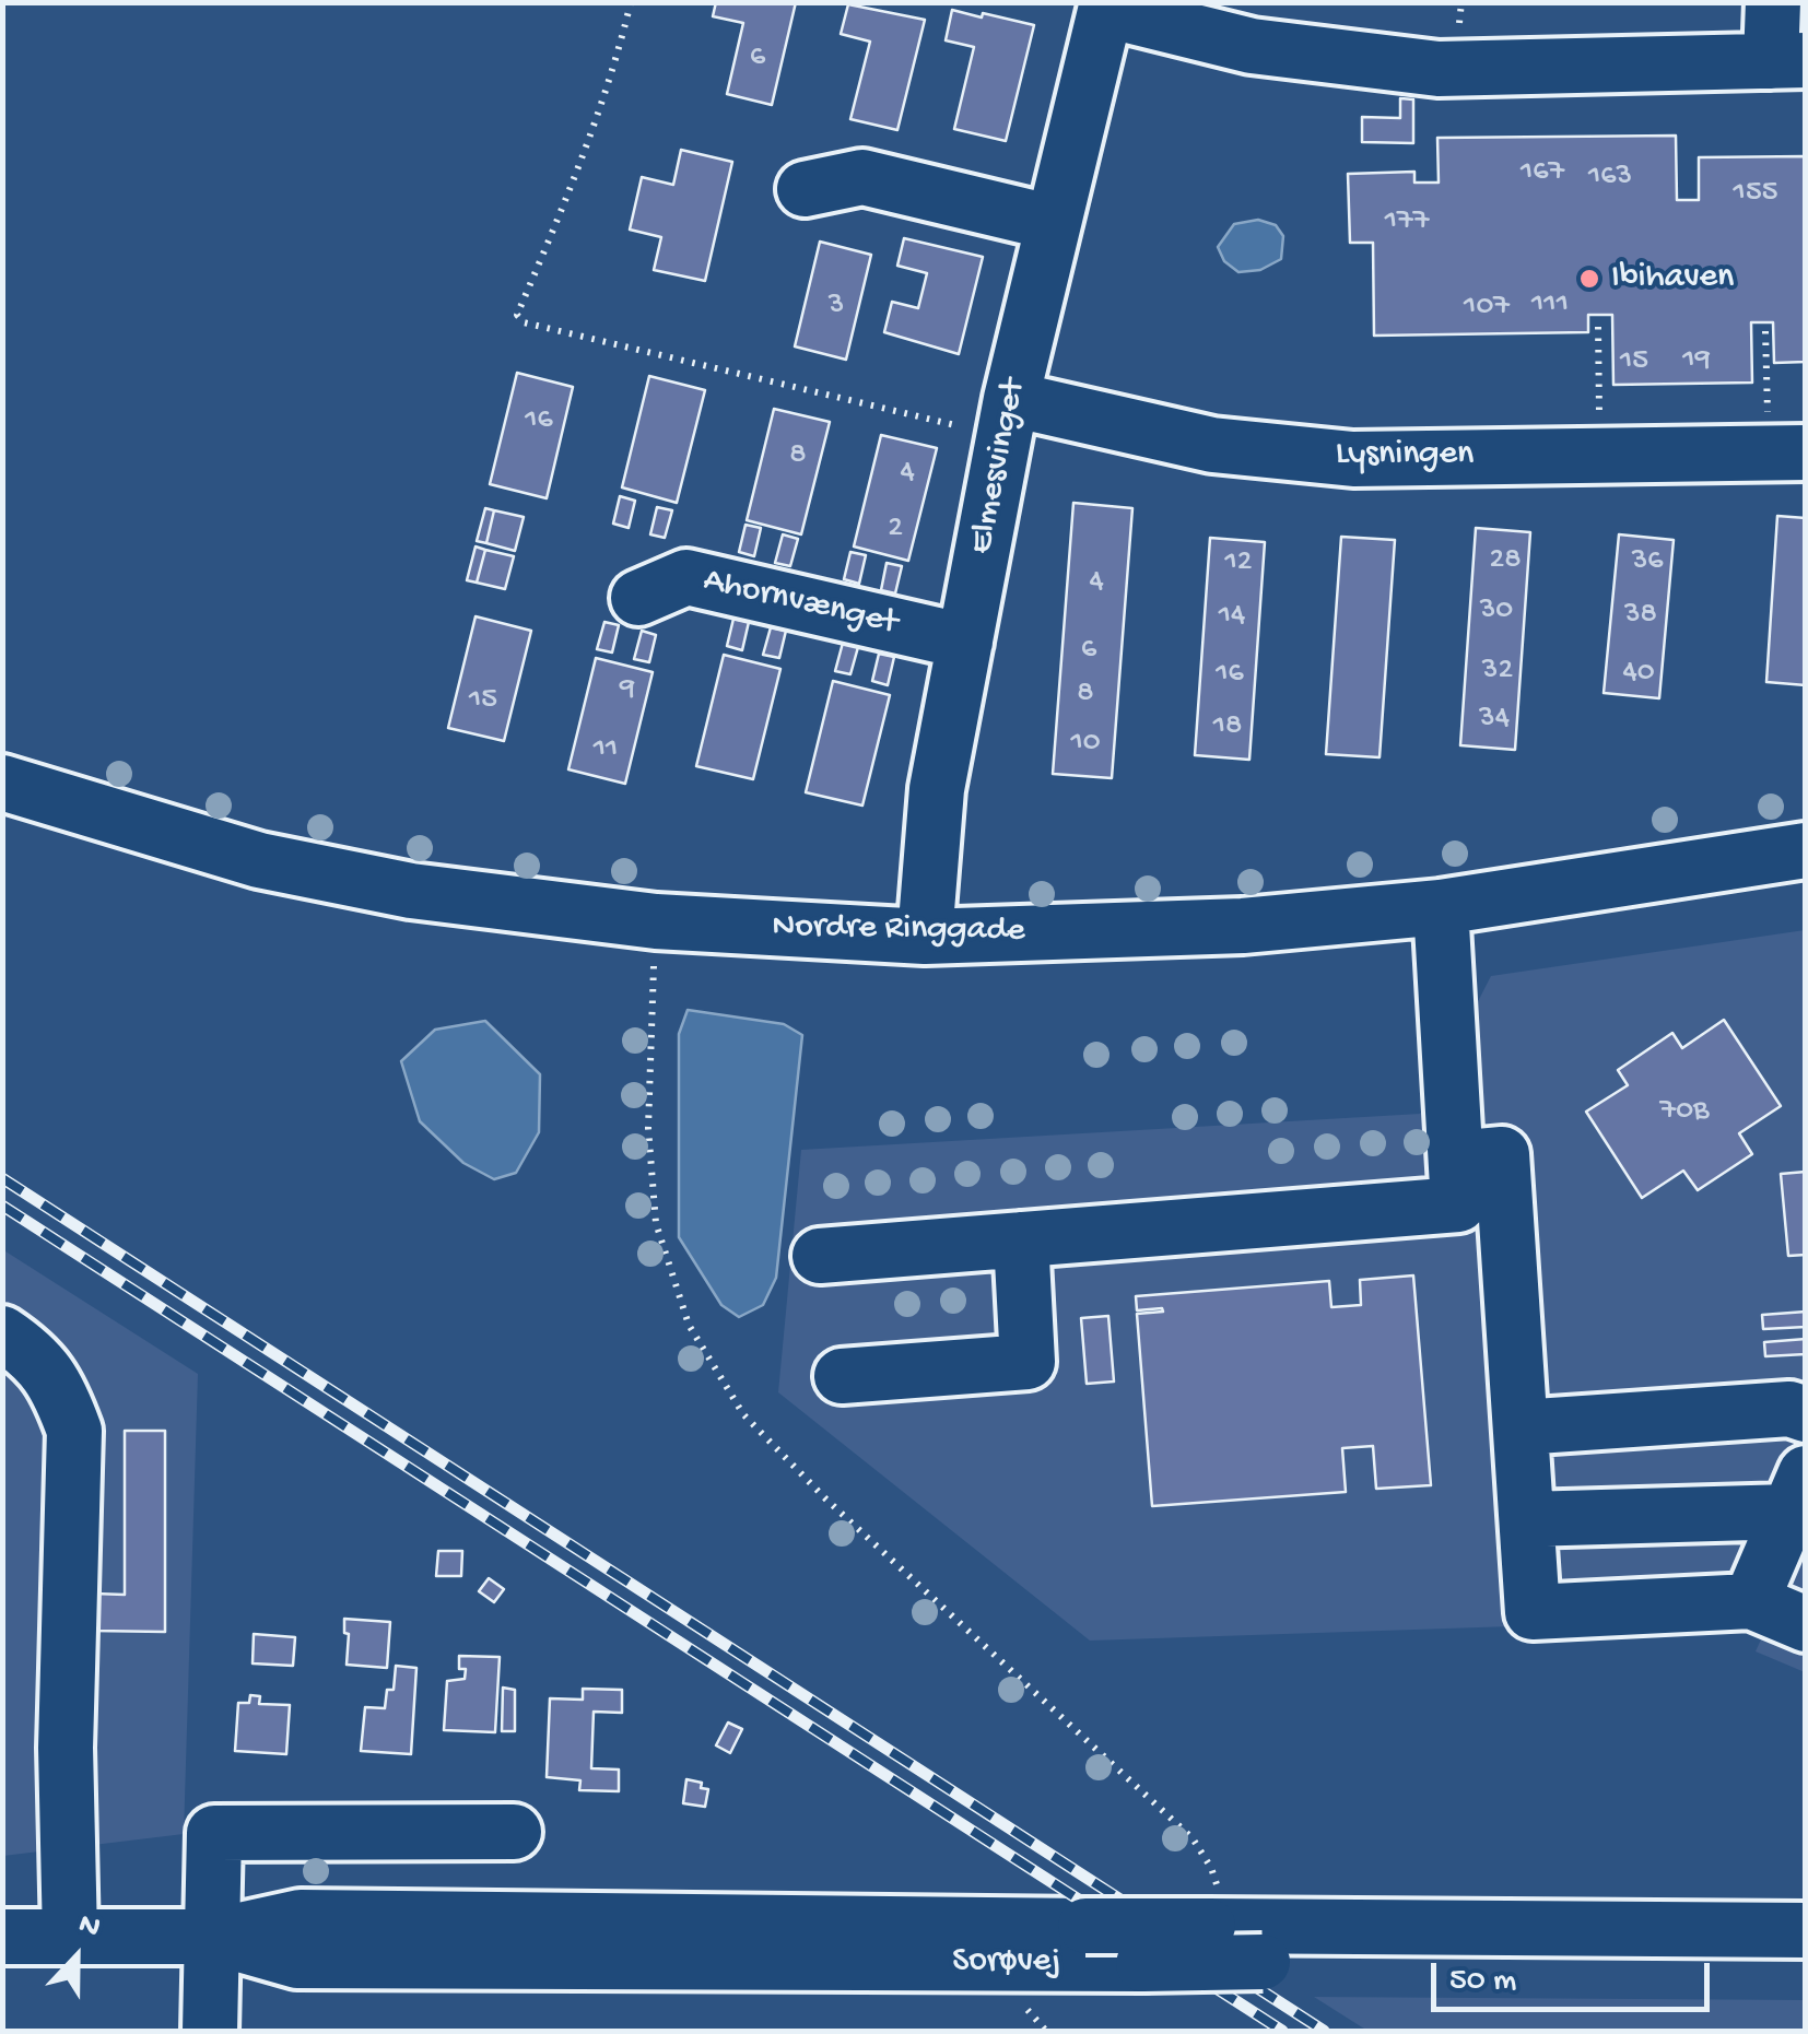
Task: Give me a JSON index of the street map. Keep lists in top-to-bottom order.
{
  "streets": {
    "street": [
      "Lysningen",
      "Elmesvinget",
      "Ahornvænget",
      "Nordre Ringgade",
      "Sorøvej"
    ]
  },
  "crossings": [
    ["Lysningen", "Elmesvinget"],
    ["Elmesvinget", "Ahornvænget"],
    ["Elmesvinget", "Nordre Ringgade"]
  ],
  "places": ["Ibihaven"],
  "house_numbers": [
    "6",
    "167",
    "163",
    "155",
    "177",
    "111",
    "3",
    "107",
    "19",
    "15",
    "16",
    "8",
    "4",
    "2",
    "28",
    "36",
    "12",
    "4",
    "30",
    "38",
    "14",
    "6",
    "32",
    "40",
    "16",
    "9",
    "8",
    "15",
    "34",
    "18",
    "10",
    "11",
    "70B"
  ],
  "scale_bar": "50 m",
  "north": "top"
}
